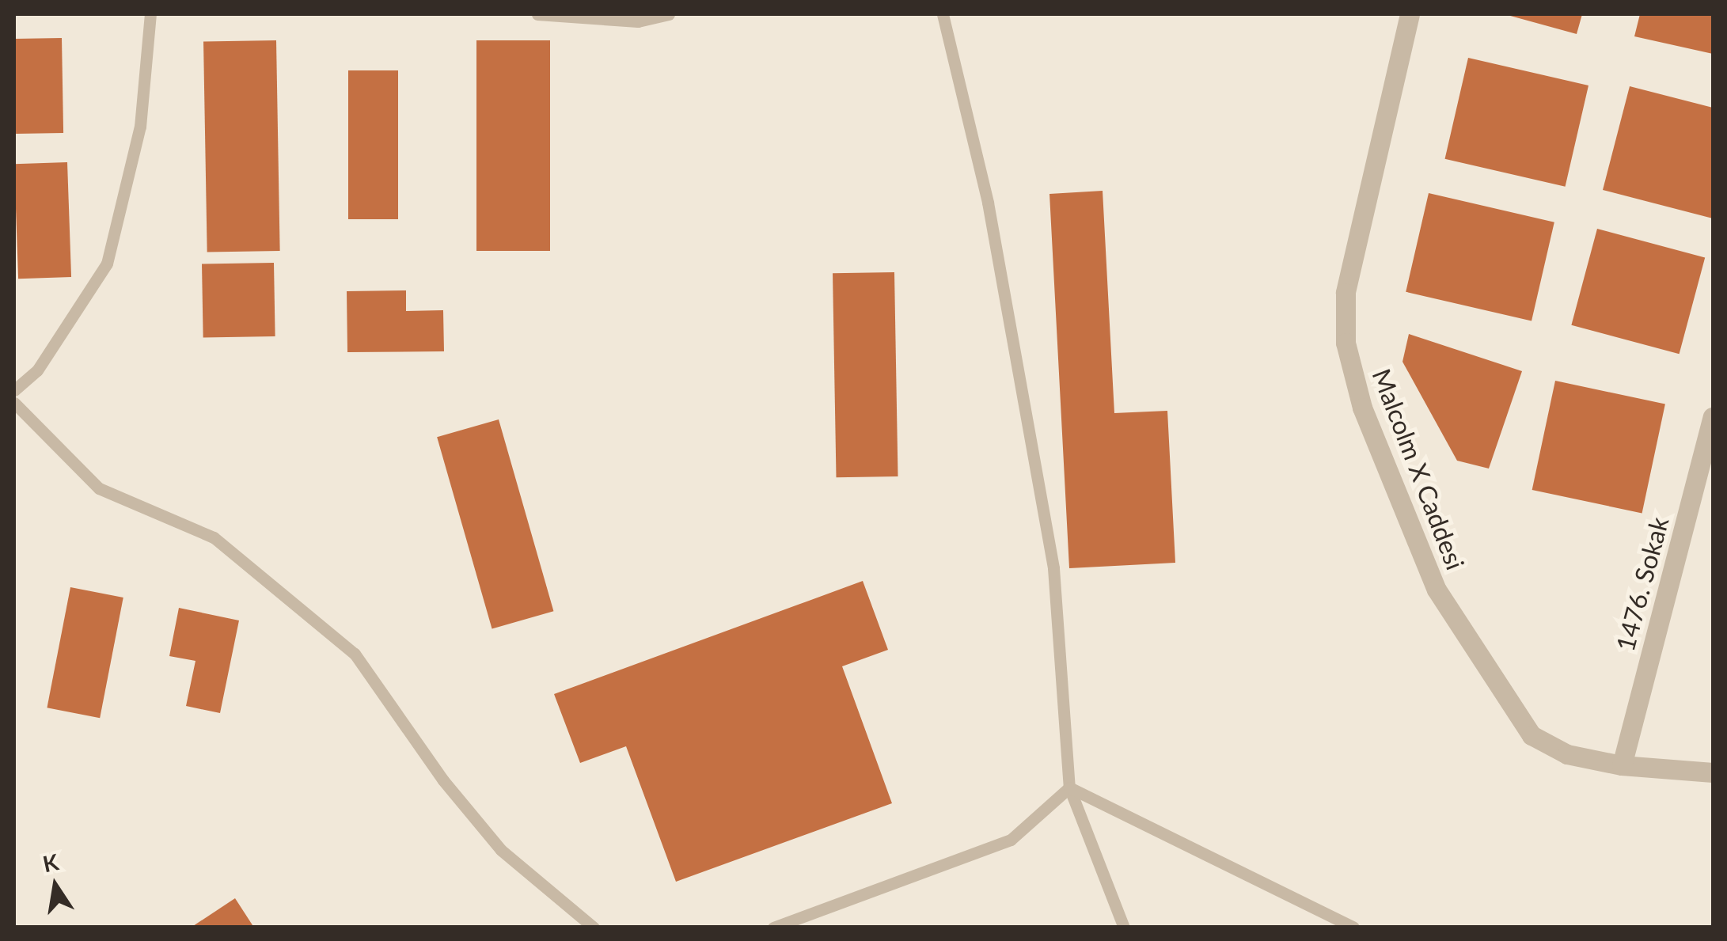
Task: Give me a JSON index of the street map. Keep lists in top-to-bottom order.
{
  "streets": {
    "street": ["Malcolm X Caddesi", "1476. Sokak"]
  },
  "crossings": [
    ["Malcolm X Caddesi", "1476. Sokak"]
  ],
  "north": "top"
}
